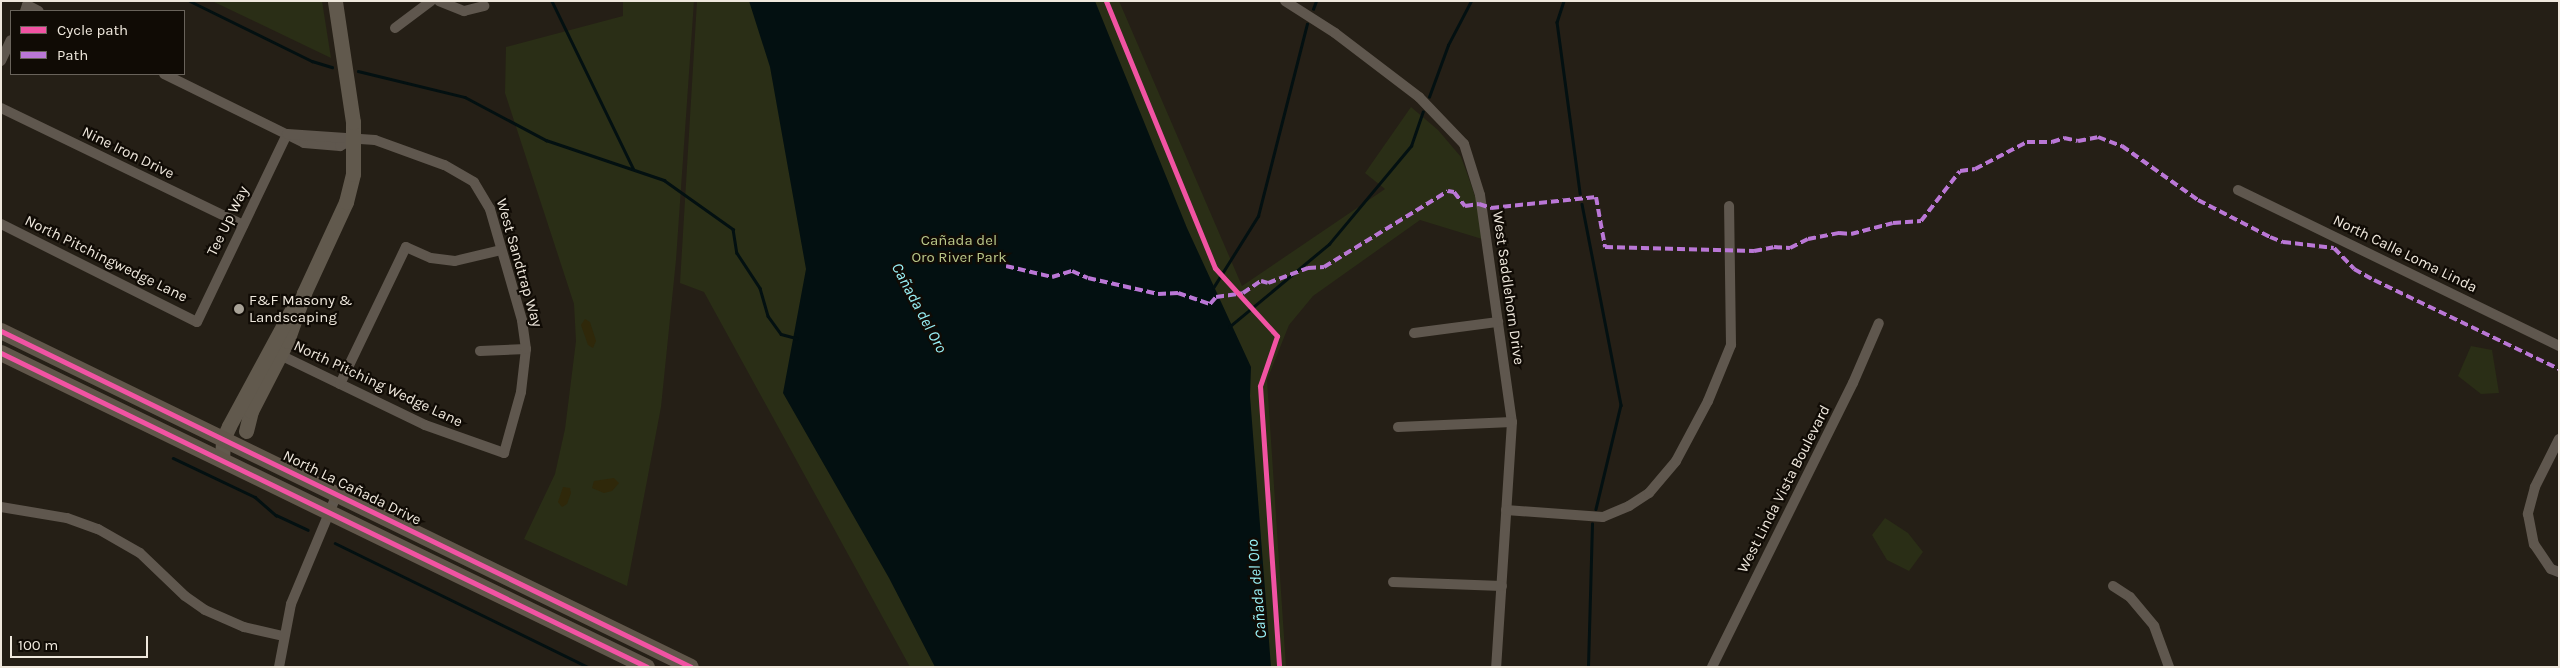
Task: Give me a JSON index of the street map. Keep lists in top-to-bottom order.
{
  "streets": {
    "main road": ["North La Cañada Drive"],
    "street": [
      "Nine Iron Drive",
      "Tee Up Way",
      "North Calle Loma Linda",
      "North Pitchingwedge Lane",
      "West Sandtrap Way",
      "West Saddlehorn Drive",
      "North Pitching Wedge Lane",
      "West Linda Vista Boulevard"
    ]
  },
  "crossings": [
    ["Nine Iron Drive", "Tee Up Way"],
    ["Tee Up Way", "North Pitchingwedge Lane"],
    ["Tee Up Way", "West Sandtrap Way"],
    ["West Sandtrap Way", "North Pitching Wedge Lane"]
  ],
  "water": ["Cañada del Oro"],
  "parks": ["Cañada del Oro River Park"],
  "places": ["F&F Masony & Landscaping"],
  "legend": ["Cycle path", "Path"],
  "scale_bar": "100 m"
}
